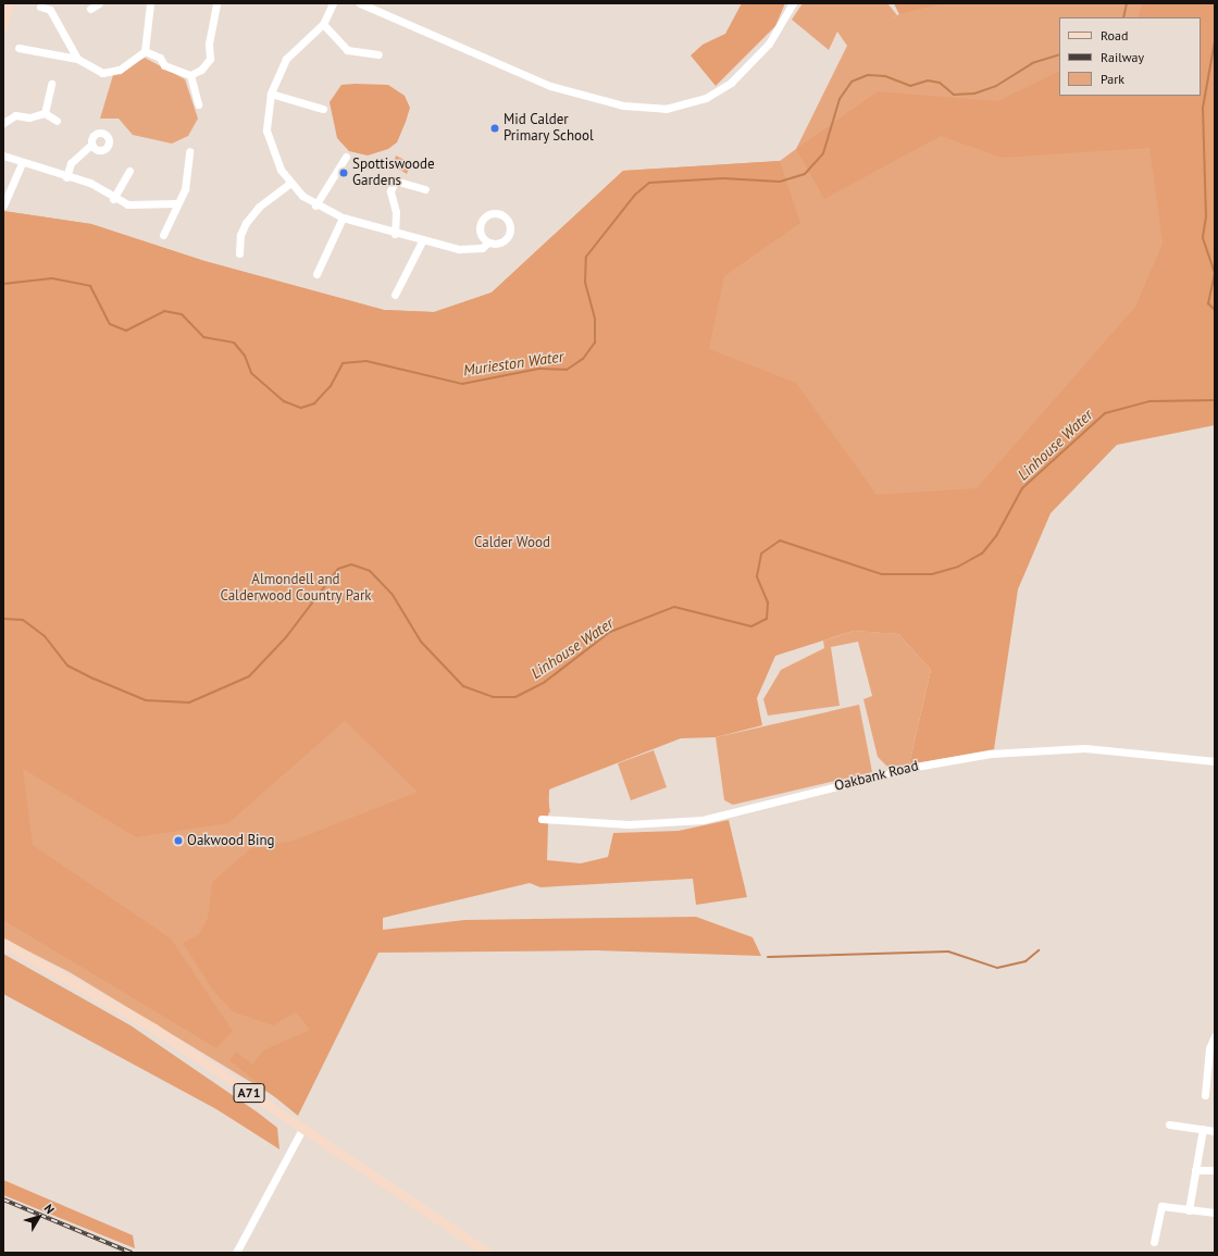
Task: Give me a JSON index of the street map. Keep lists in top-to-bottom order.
{
  "streets": {
    "main road": ["A71"],
    "street": ["Oakbank Road"]
  },
  "water": ["Murieston Water", "Linhouse Water"],
  "parks": ["Calder Wood", "Almondell and Calderwood Country Park"],
  "places": ["Mid Calder Primary School", "Spottiswoode Gardens", "Oakwood Bing"],
  "legend": ["Road", "Railway", "Park"],
  "north": "top right"
}
